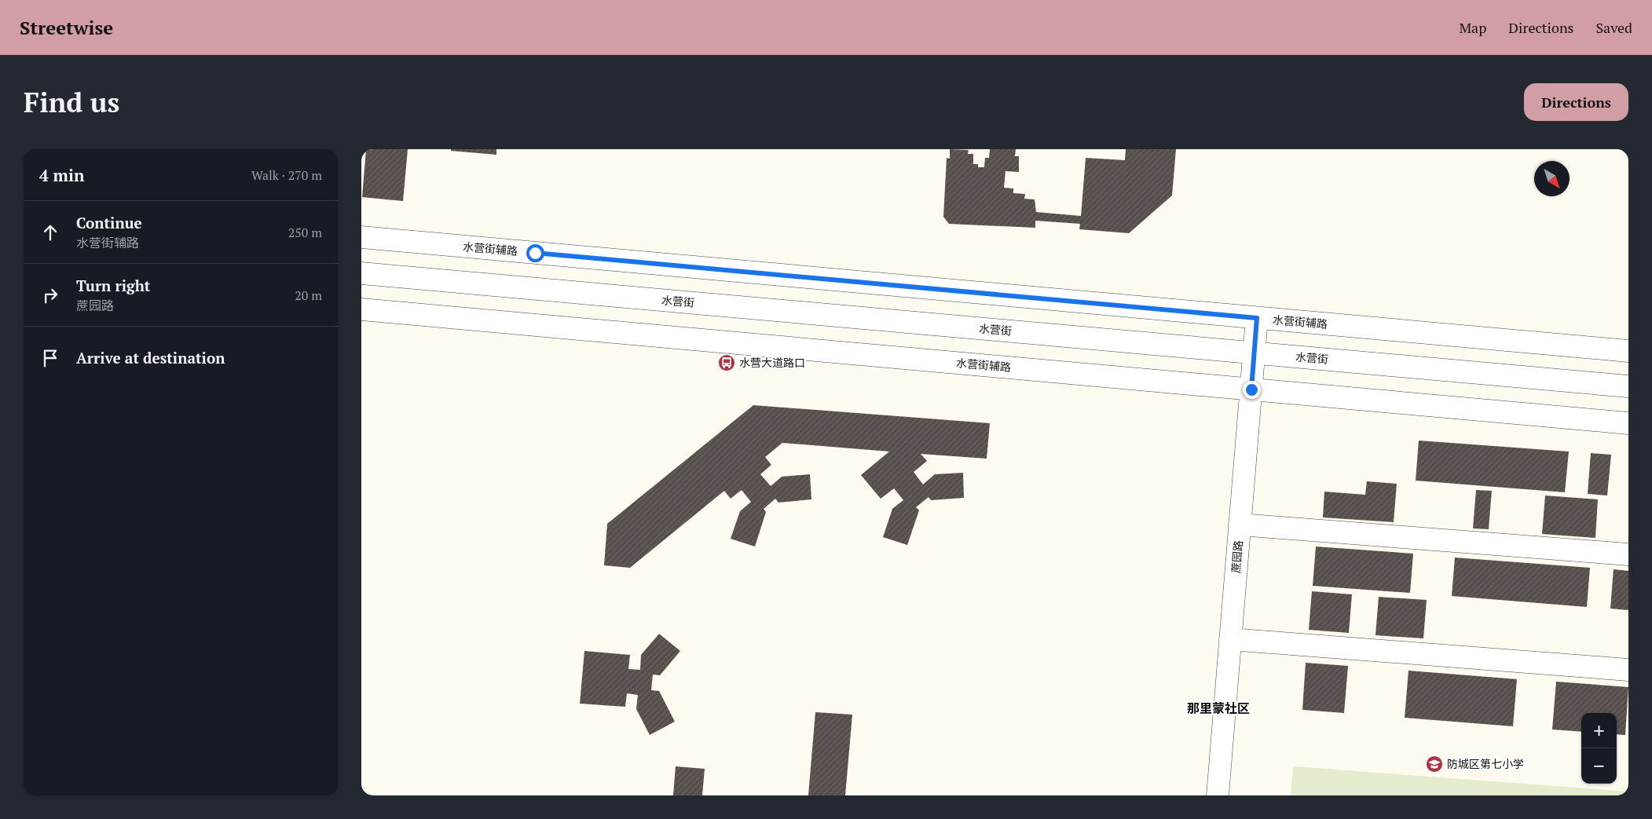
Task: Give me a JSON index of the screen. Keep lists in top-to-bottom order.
{
  "streets": {
    "street": ["水营街辅路", "水营街", "蔗园路"]
  },
  "crossings": [
    ["水营街辅路", "蔗园路"],
    ["水营街", "蔗园路"]
  ],
  "districts": ["那里蒙社区"],
  "places": {
    "bus stop": ["水营大道路口"],
    "school or university": ["防城区第七小学"]
  },
  "north": "bottom right",
  "page": {
    "header": "Streetwise",
    "nav": ["Map", "Directions", "Saved"],
    "buttons": "Directions",
    "title": "Find us",
    "heading": ["4 min", "Walk · 270 m"],
    "list": [
      ["Continue", "水营街辅路", "250 m"],
      ["Turn right", "蔗园路", "20 m"],
      "Arrive at destination"
    ],
    "map_buttons": ["+", "−"]
  }
}
